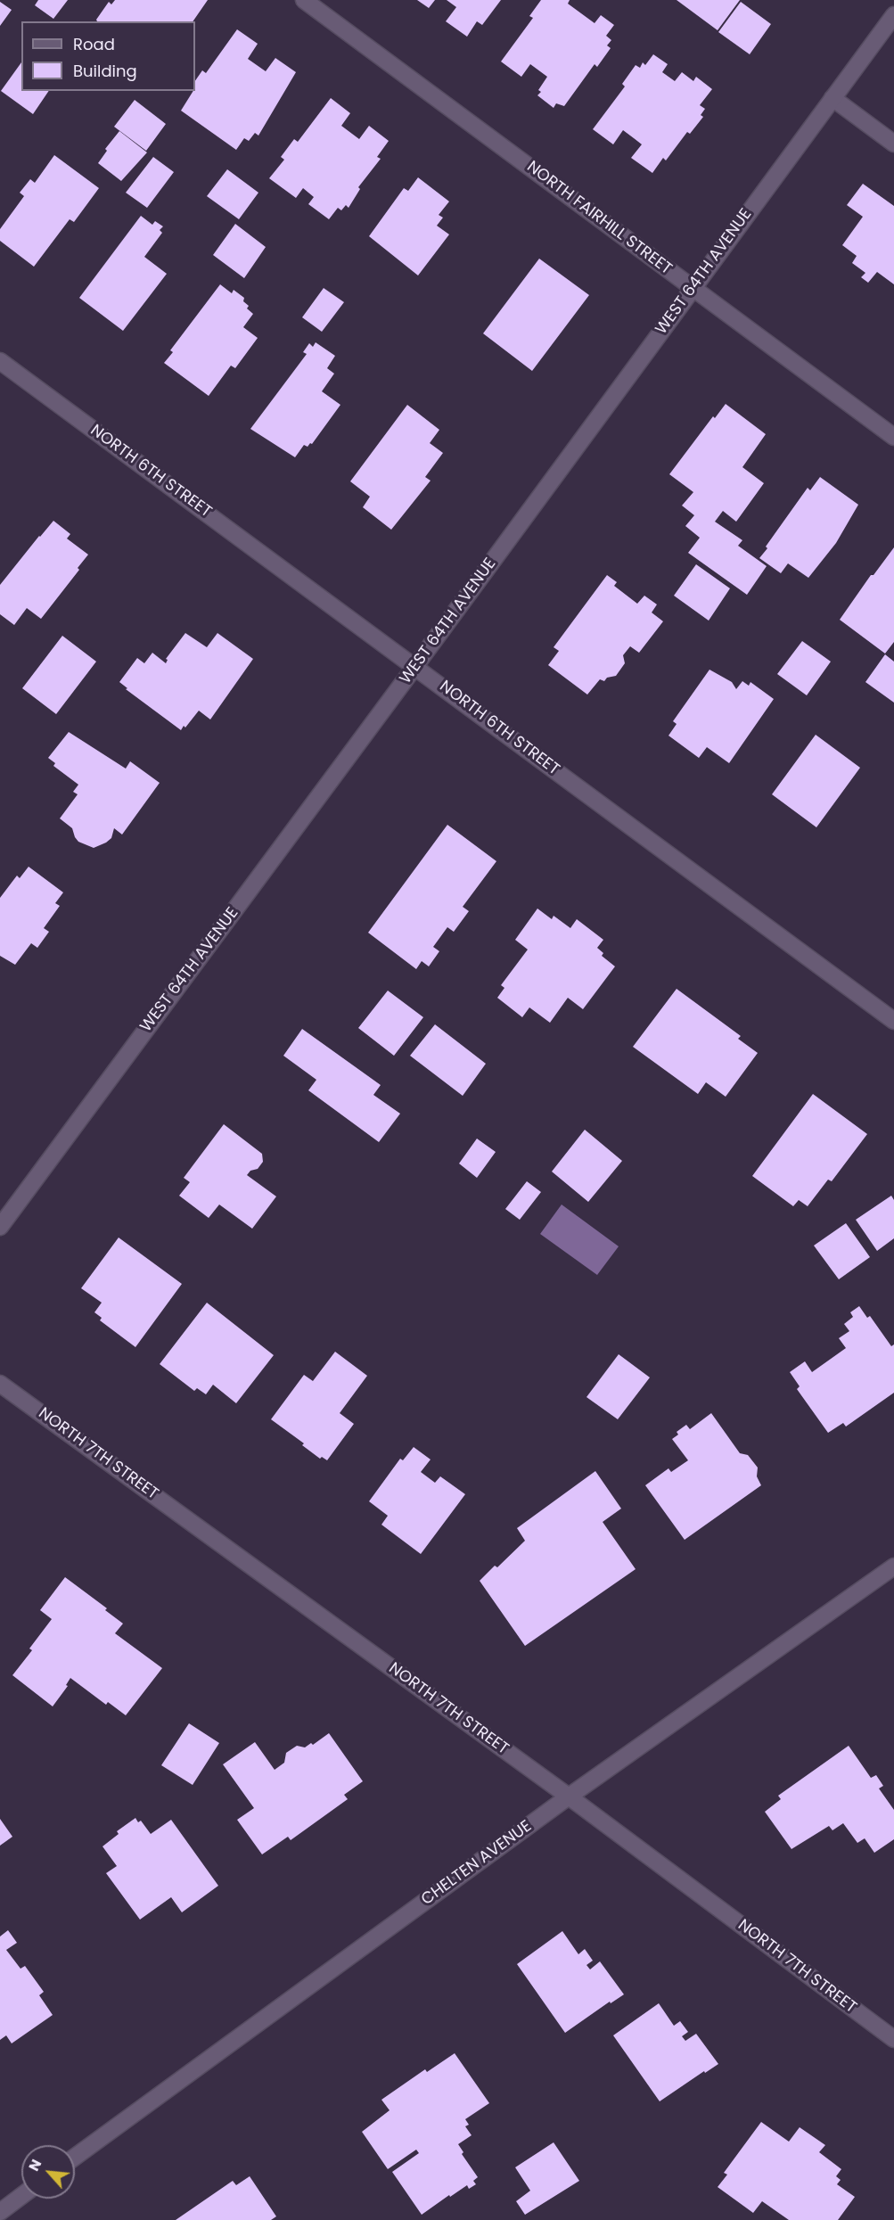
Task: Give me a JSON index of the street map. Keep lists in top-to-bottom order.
{
  "streets": {
    "street": [
      "NORTH FAIRHILL STREET",
      "WEST 64TH AVENUE",
      "NORTH 6TH STREET",
      "NORTH 7TH STREET",
      "CHELTEN AVENUE"
    ]
  },
  "crossings": [
    ["NORTH FAIRHILL STREET", "WEST 64TH AVENUE"],
    ["WEST 64TH AVENUE", "NORTH 6TH STREET"],
    ["NORTH 7TH STREET", "CHELTEN AVENUE"]
  ],
  "legend": ["Road", "Building"],
  "north": "top left"
}
